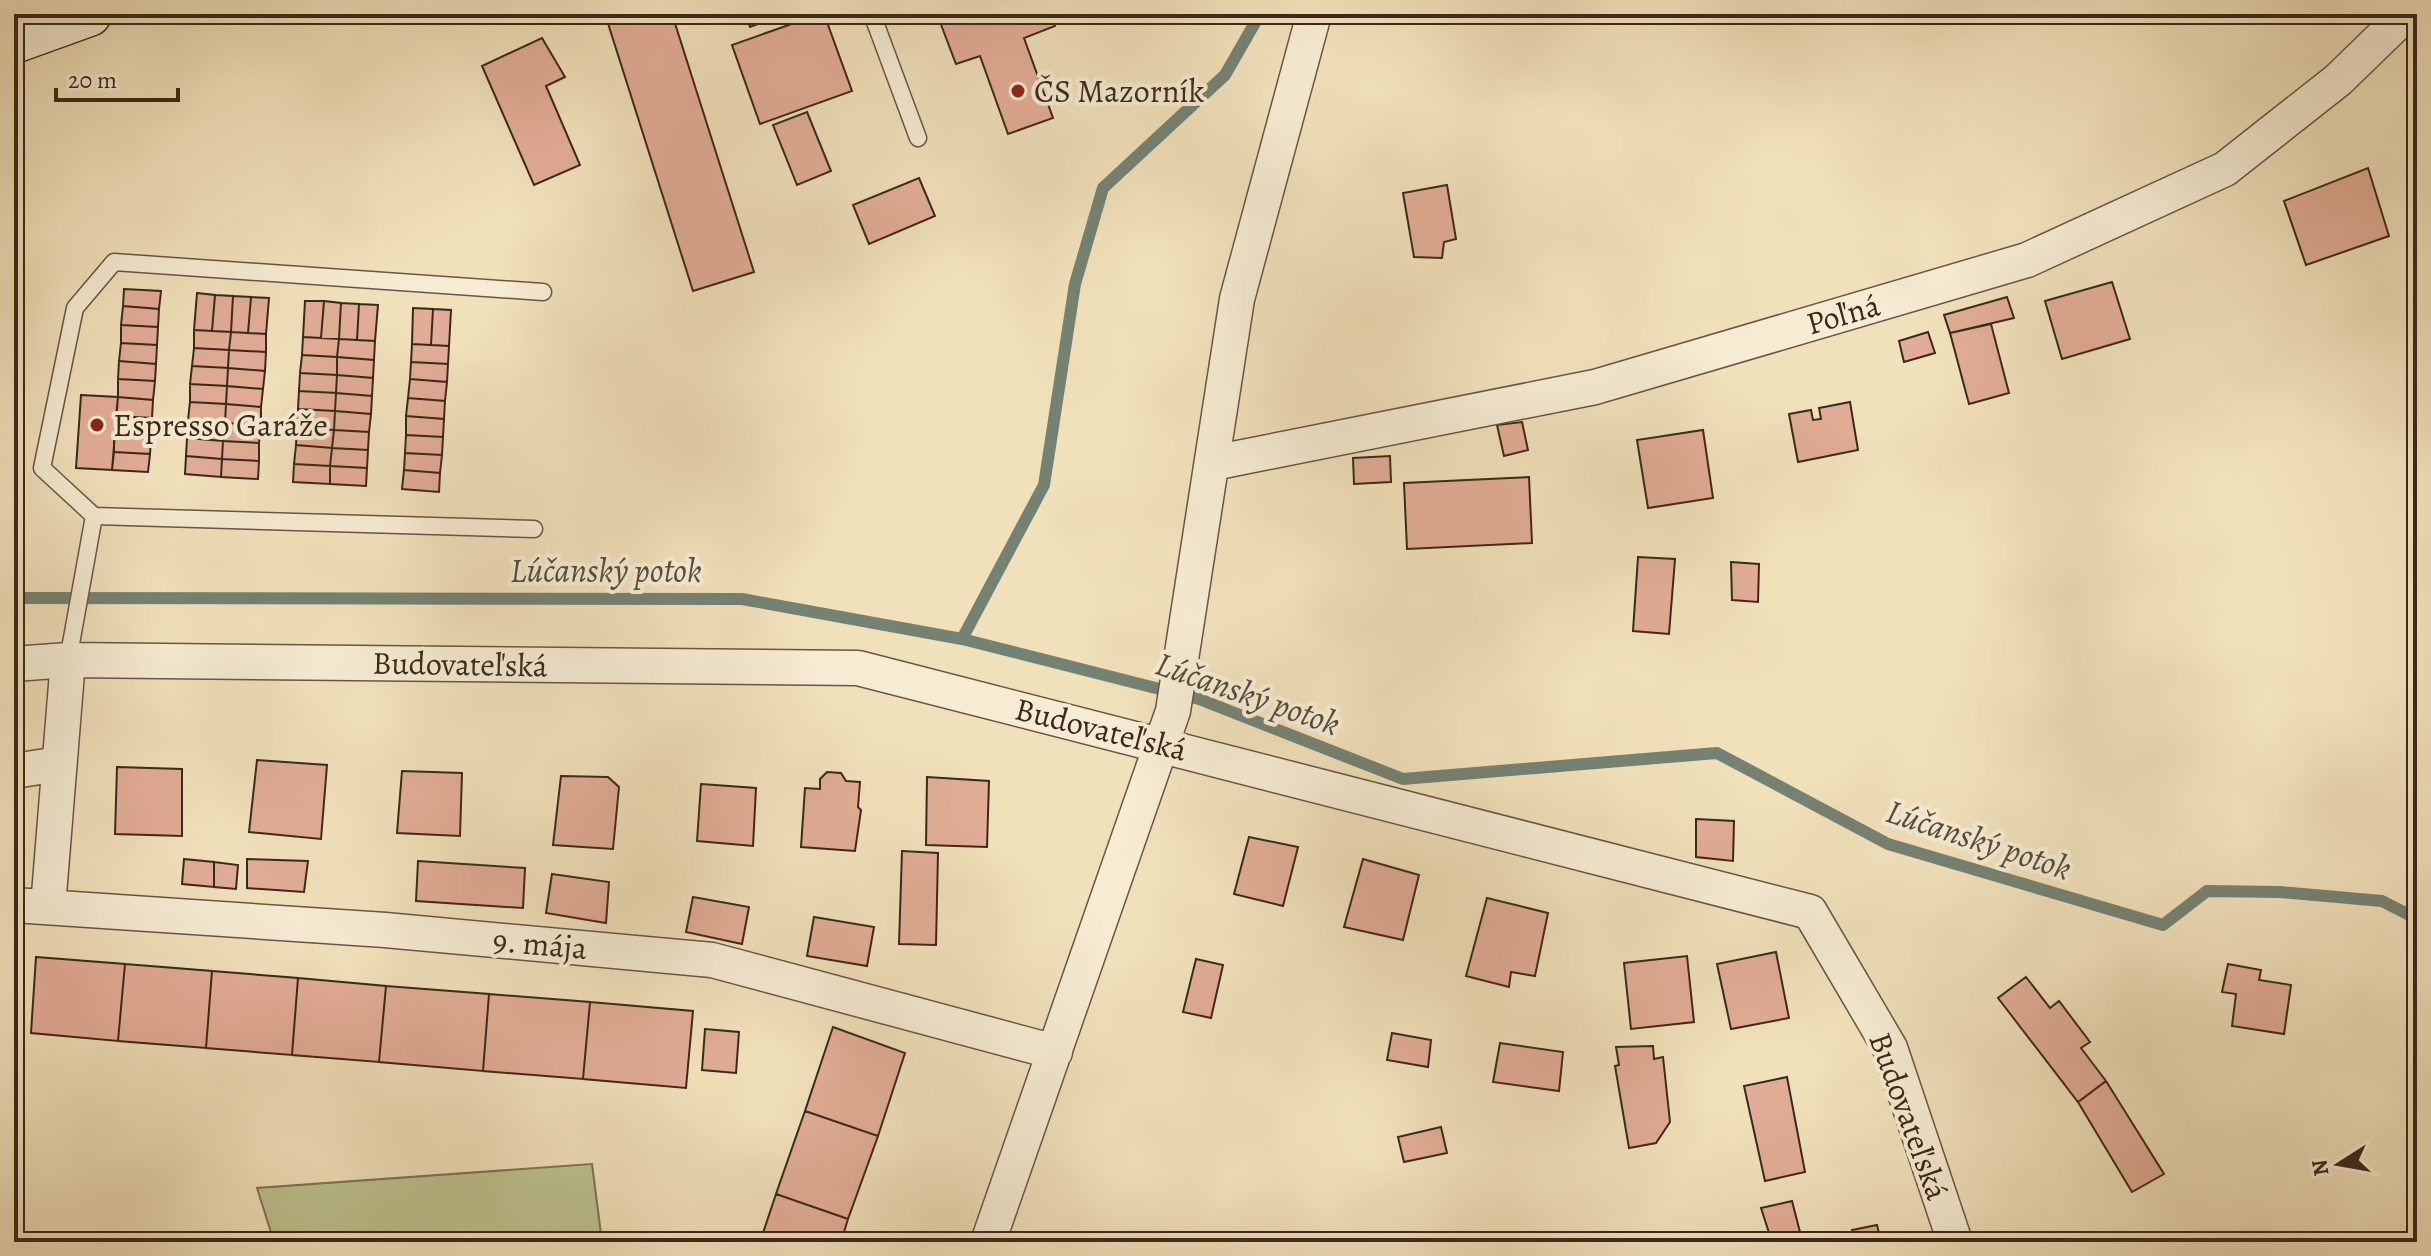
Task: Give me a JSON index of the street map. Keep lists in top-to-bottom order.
{
  "streets": {
    "street": ["Poľná", "Budovateľská", "9. mája"]
  },
  "water": ["Lúčanský potok"],
  "places": ["ČS Mazorník", "Espresso Garáže"],
  "scale_bar": "20 m",
  "north": "left"
}
